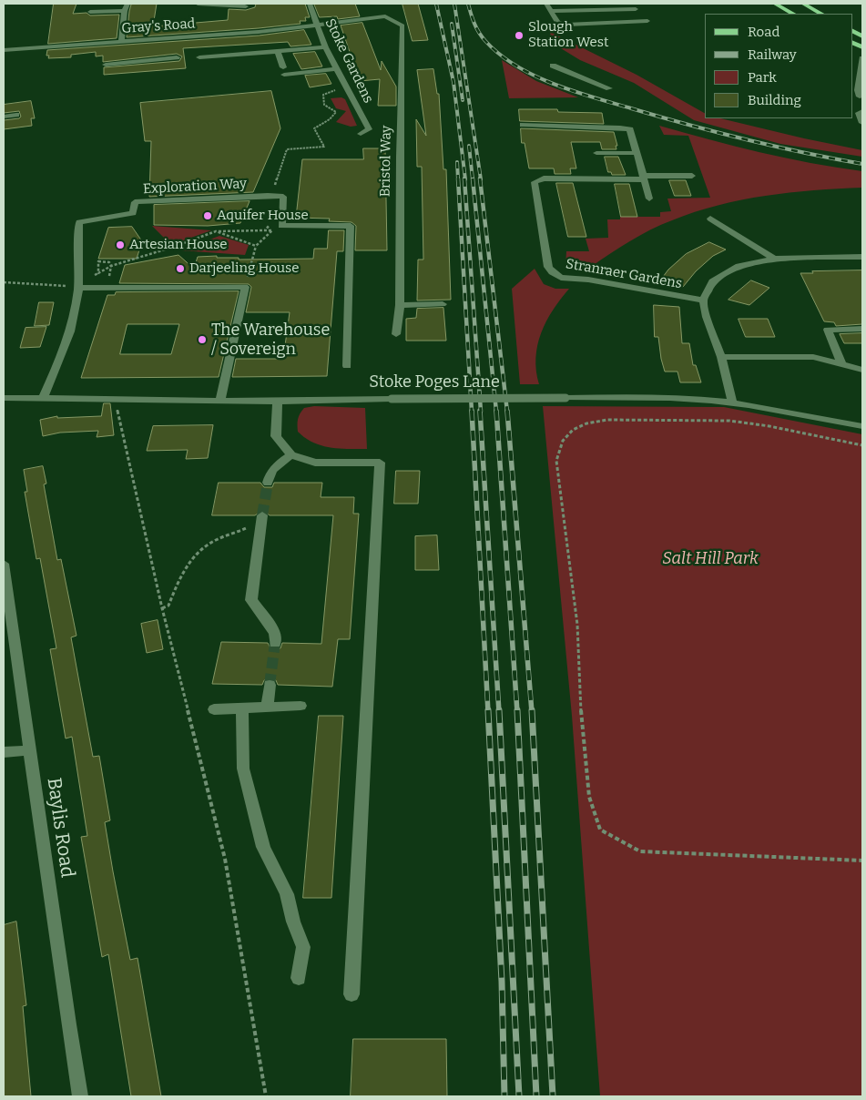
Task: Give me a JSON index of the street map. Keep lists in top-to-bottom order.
{
  "streets": {
    "street": [
      "Gray's Road",
      "Stoke Gardens",
      "Bristol Way",
      "Exploration Way",
      "Stranraer Gardens",
      "Stoke Poges Lane",
      "Baylis Road"
    ]
  },
  "crossings": [
    ["Gray's Road", "Stoke Gardens"],
    ["Gray's Road", "Bristol Way"],
    ["Stoke Gardens", "Bristol Way"]
  ],
  "parks": ["Salt Hill Park"],
  "places": [
    "Slough Station West",
    "Aquifer House",
    "Artesian House",
    "Darjeeling House",
    "The Warehouse / Sovereign"
  ],
  "legend": [
    "Road",
    "Railway",
    "Park",
    "Building"
  ]
}
